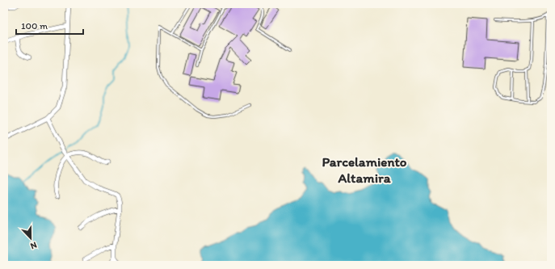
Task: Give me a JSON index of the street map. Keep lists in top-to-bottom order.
{
  "districts": ["Parcelamiento Altamira"],
  "scale_bar": "100 m",
  "north": "bottom"
}
